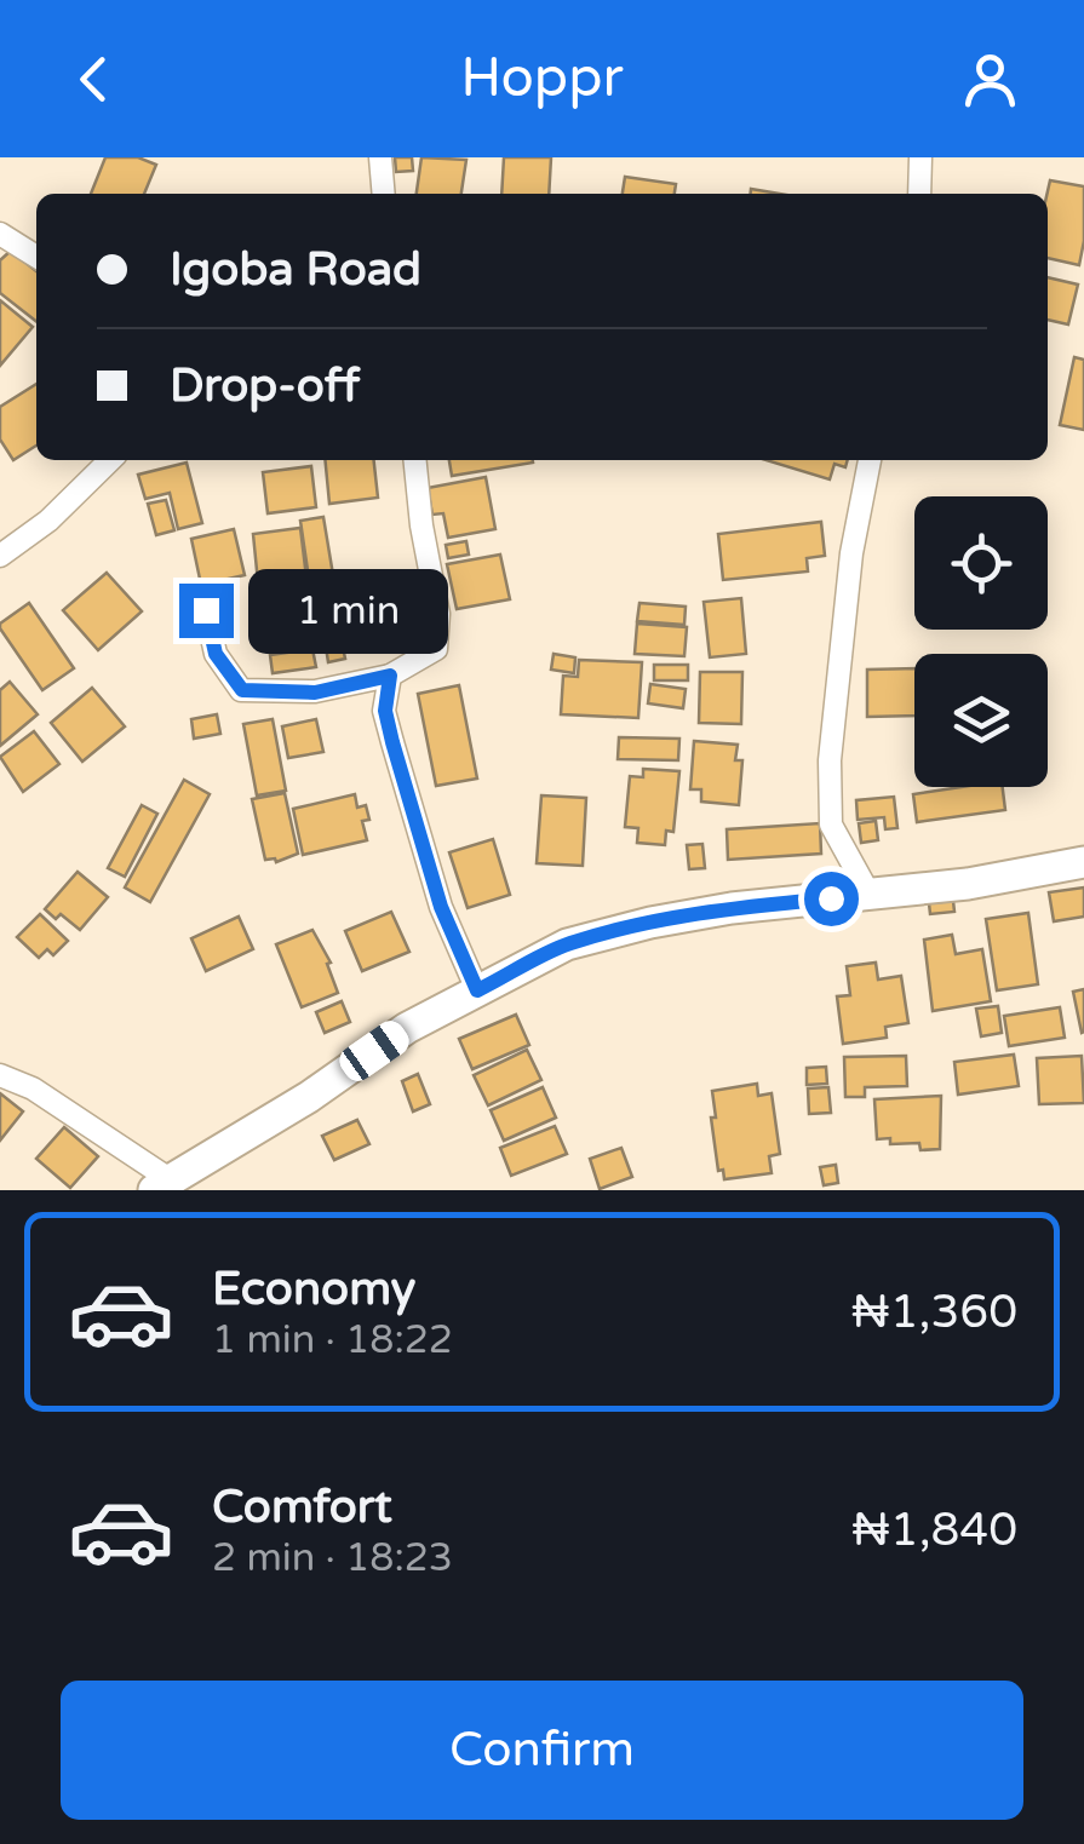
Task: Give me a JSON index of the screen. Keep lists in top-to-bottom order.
{
  "page": {
    "header": "Hoppr",
    "banner": ["Igoba Road", "Drop-off"],
    "bubble": "1 min",
    "list": [
      {
        "name": "Economy",
        "note": "1 min · 18:22",
        "value": "₦1,360"
      },
      {
        "name": "Comfort",
        "note": "2 min · 18:23",
        "value": "₦1,840"
      }
    ],
    "buttons": "Confirm"
  }
}
